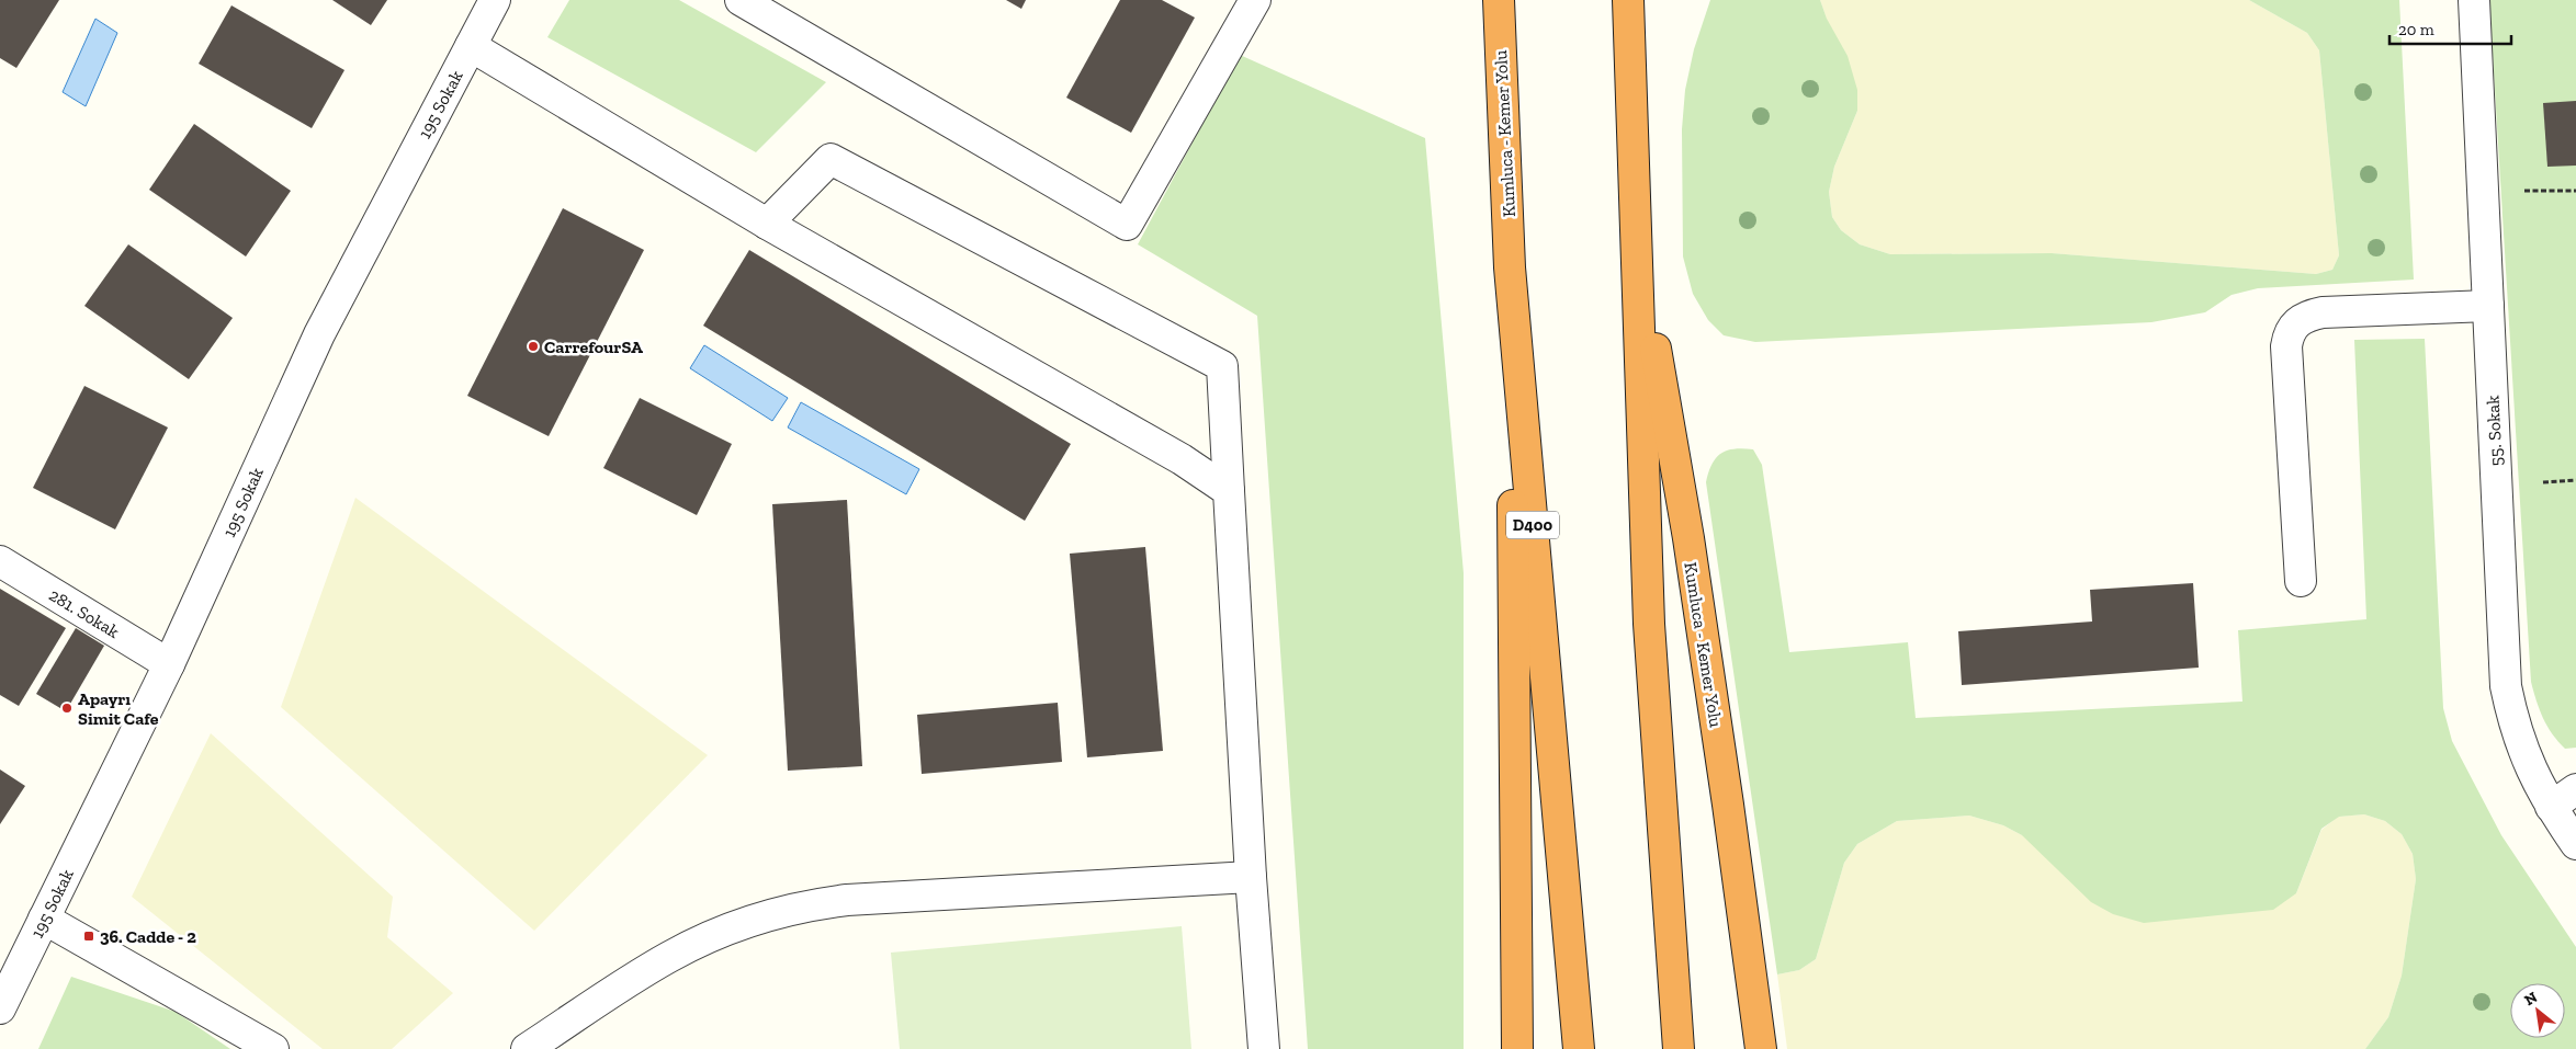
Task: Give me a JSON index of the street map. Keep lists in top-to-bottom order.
{
  "streets": {
    "highway": ["Kumluca - Kemer Yolu", "D400"],
    "street": ["195 Sokak", "55. Sokak", "281. Sokak"]
  },
  "crossings": [
    ["195 Sokak", "281. Sokak"]
  ],
  "places": {
    "other": ["CarrefourSA", "Apayrı Simit Cafe"],
    "transit": ["36. Cadde - 2"]
  },
  "scale_bar": "20 m",
  "north": "top left"
}
